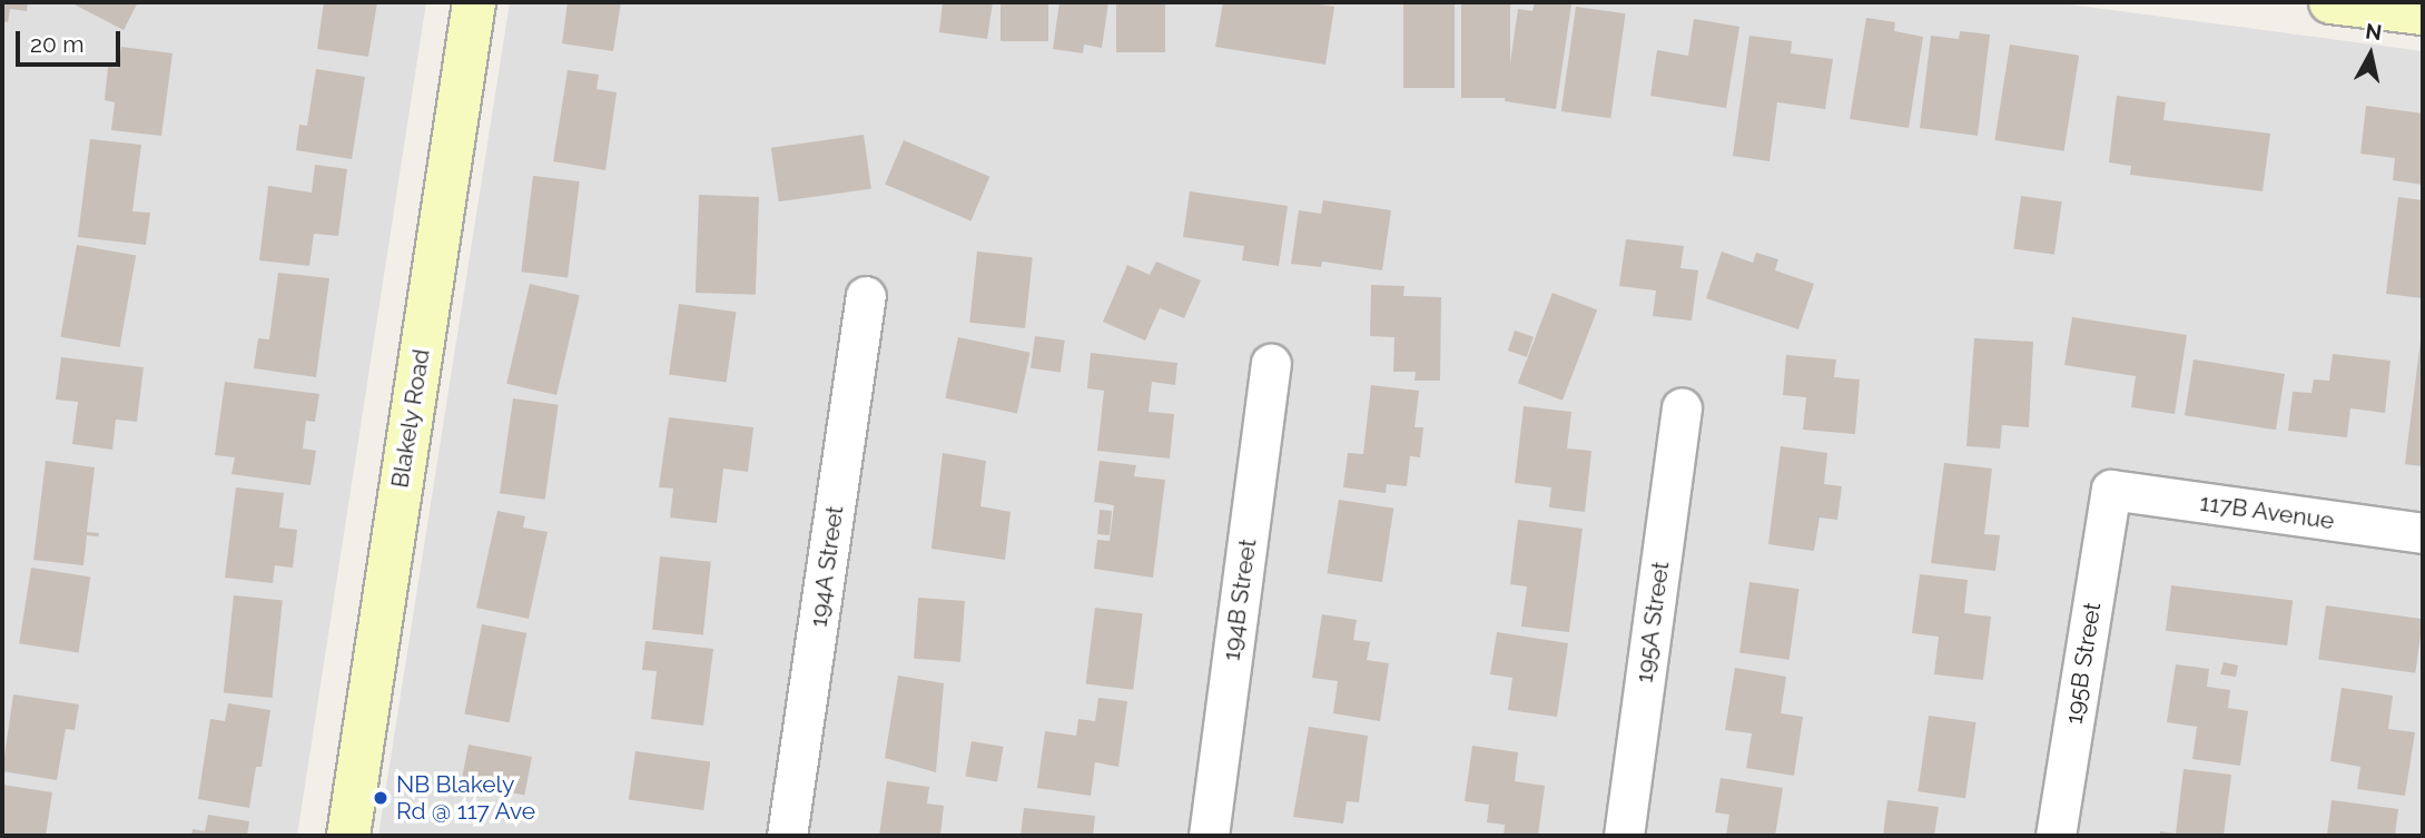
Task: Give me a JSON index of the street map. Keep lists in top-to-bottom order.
{
  "streets": {
    "street": [
      "Blakely Road",
      "117B Avenue",
      "194A Street",
      "194B Street",
      "195A Street",
      "195B Street"
    ]
  },
  "crossings": [
    ["117B Avenue", "195B Street"]
  ],
  "places": ["NB Blakely Rd @ 117 Ave"],
  "scale_bar": "20 m",
  "north": "top"
}
